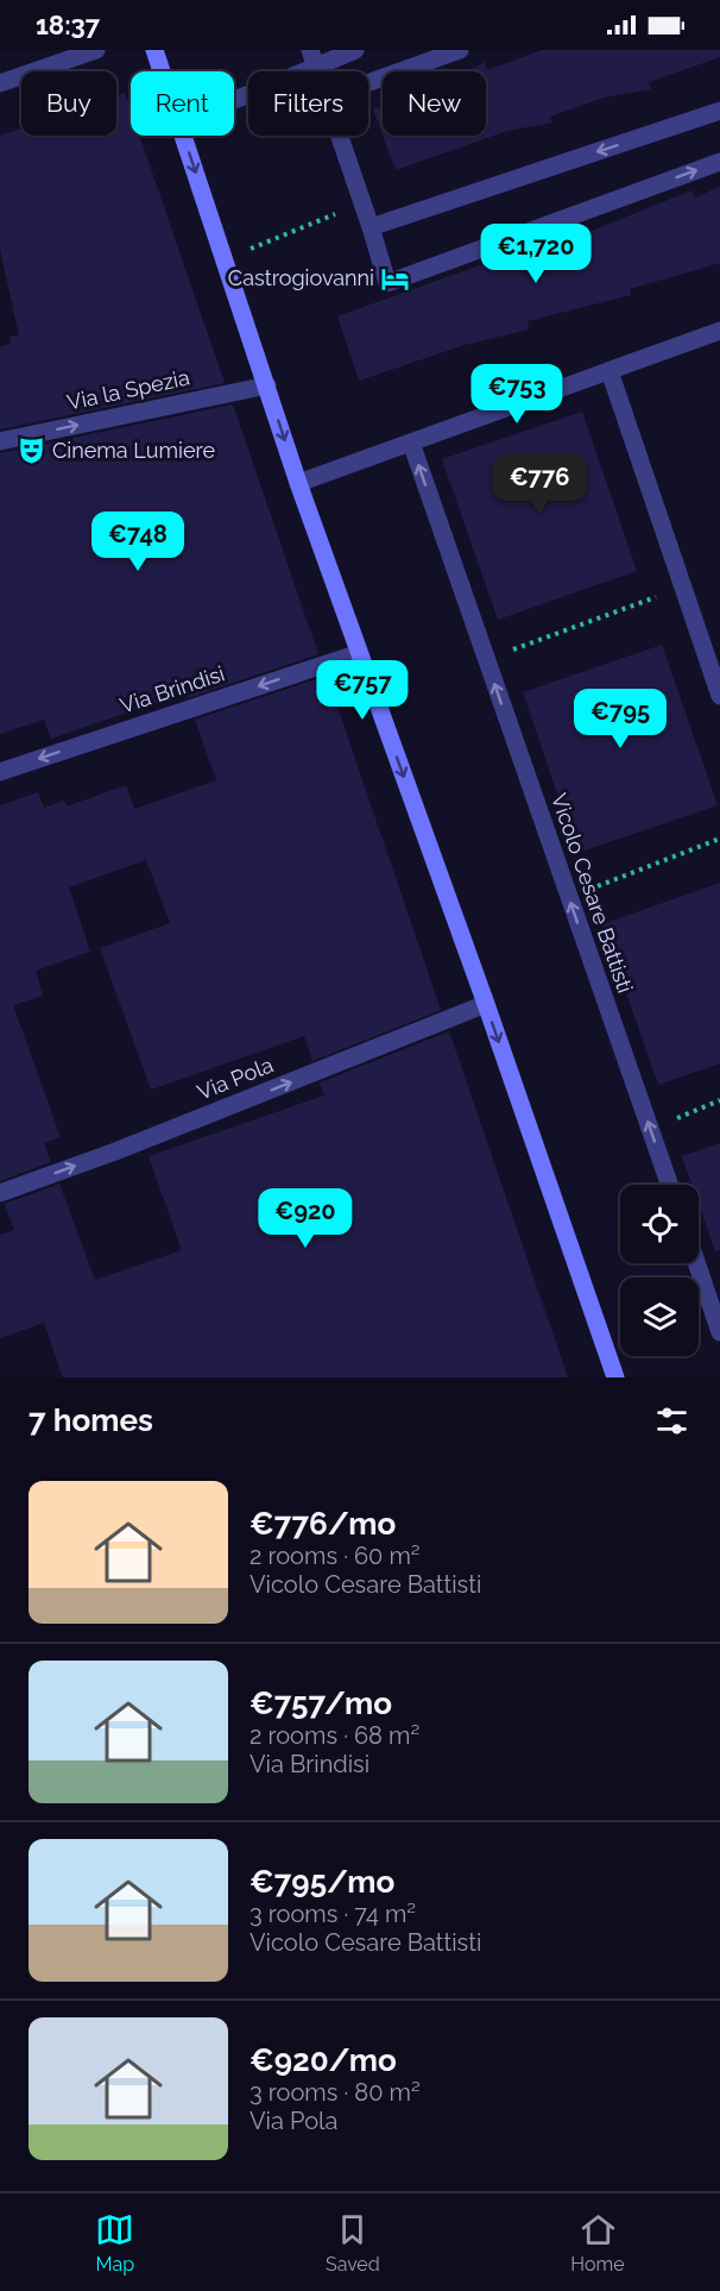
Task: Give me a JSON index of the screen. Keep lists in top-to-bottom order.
{
  "streets": {
    "street": [
      "Via la Spezia",
      "Via Brindisi",
      "Vicolo Cesare Battisti",
      "Via Pola"
    ]
  },
  "one_way": [
    "Via la Spezia",
    "Via Brindisi",
    "Vicolo Cesare Battisti",
    "Via Pola"
  ],
  "places": {
    "hotel": ["Castrogiovanni"],
    "theatre": ["Cinema Lumiere"]
  },
  "page": {
    "status": "18:37",
    "chip": [
      "Buy",
      "Rent",
      "Filters",
      "New"
    ],
    "price": [
      "€1,720",
      "€753",
      "€776",
      "€748",
      "€757",
      "€795",
      "€920"
    ],
    "heading": "7 homes",
    "list": [
      {
        "name": "€776/mo",
        "note": "2 rooms · 60 m² · Vicolo Cesare Battisti"
      },
      {
        "name": "€757/mo",
        "note": "2 rooms · 68 m² · Via Brindisi"
      },
      {
        "name": "€795/mo",
        "note": "3 rooms · 74 m² · Vicolo Cesare Battisti"
      },
      {
        "name": "€920/mo",
        "note": "3 rooms · 80 m² · Via Pola"
      }
    ],
    "tabs": ["Map", "Saved", "Home"]
  }
}
